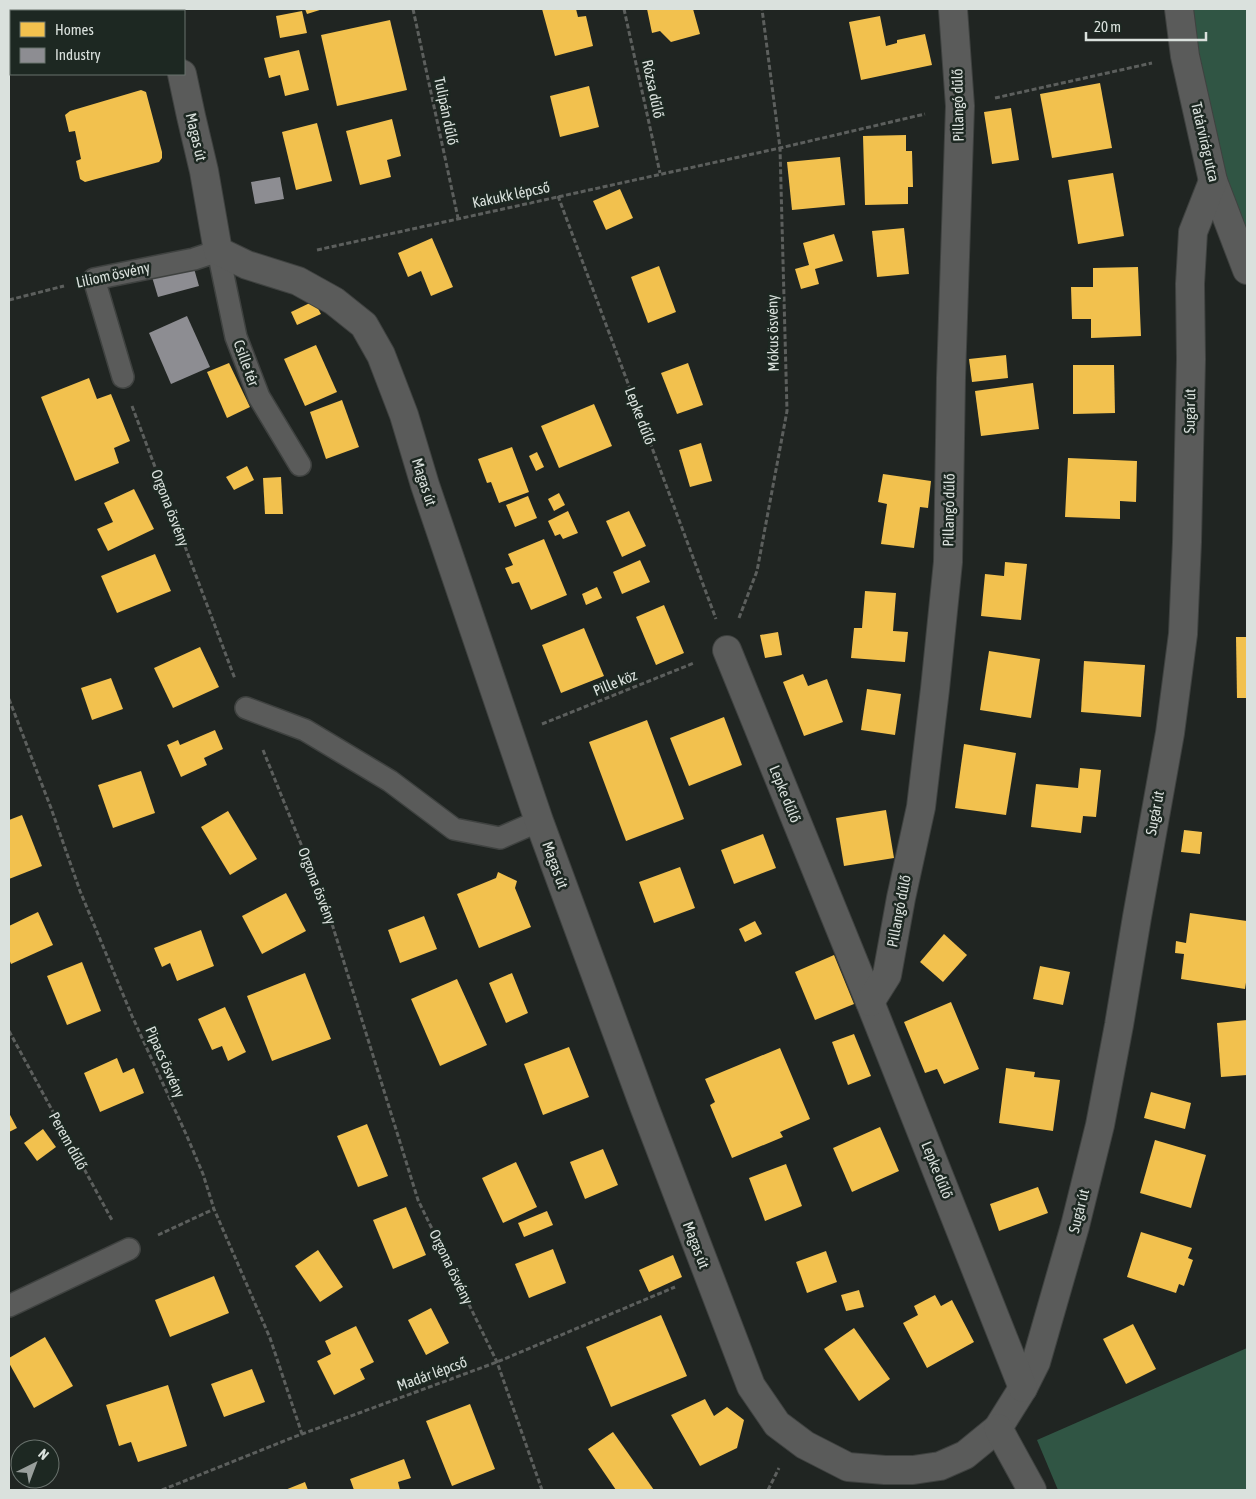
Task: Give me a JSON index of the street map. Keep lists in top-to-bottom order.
{
  "streets": {
    "street": [
      "Pillangó dűlő",
      "Magas út",
      "Tatárvirág utca",
      "Sugár út",
      "Lepke dűlő"
    ],
    "lane": ["Liliom ösvény", "Csille tér"],
    "path": [
      "Rózsa dűlő",
      "Tulipán dűlő",
      "Kakukk lépcső",
      "Mókus ösvény",
      "Orgona ösvény",
      "Pille köz",
      "Pipacs ösvény",
      "Perem dűlő",
      "Madár lépcső"
    ]
  },
  "crossings": [
    ["Rózsa dűlő", "Kakukk lépcső"],
    ["Pillangó dűlő", "Lepke dűlő"],
    ["Tulipán dűlő", "Kakukk lépcső"],
    ["Magas út", "Liliom ösvény"],
    ["Magas út", "Csille tér"],
    ["Magas út", "Sugár út"],
    ["Magas út", "Pille köz"],
    ["Magas út", "Madár lépcső"],
    ["Tatárvirág utca", "Sugár út"],
    ["Kakukk lépcső", "Mókus ösvény"],
    ["Kakukk lépcső", "Lepke dűlő"],
    ["Liliom ösvény", "Csille tér"],
    ["Mókus ösvény", "Lepke dűlő"],
    ["Mókus ösvény", "Pille köz"],
    ["Sugár út", "Lepke dűlő"],
    ["Lepke dűlő", "Pille köz"],
    ["Orgona ösvény", "Madár lépcső"],
    ["Pipacs ösvény", "Madár lépcső"]
  ],
  "legend": ["Homes", "Industry"],
  "scale_bar": "20 m",
  "north": "top right"
}
